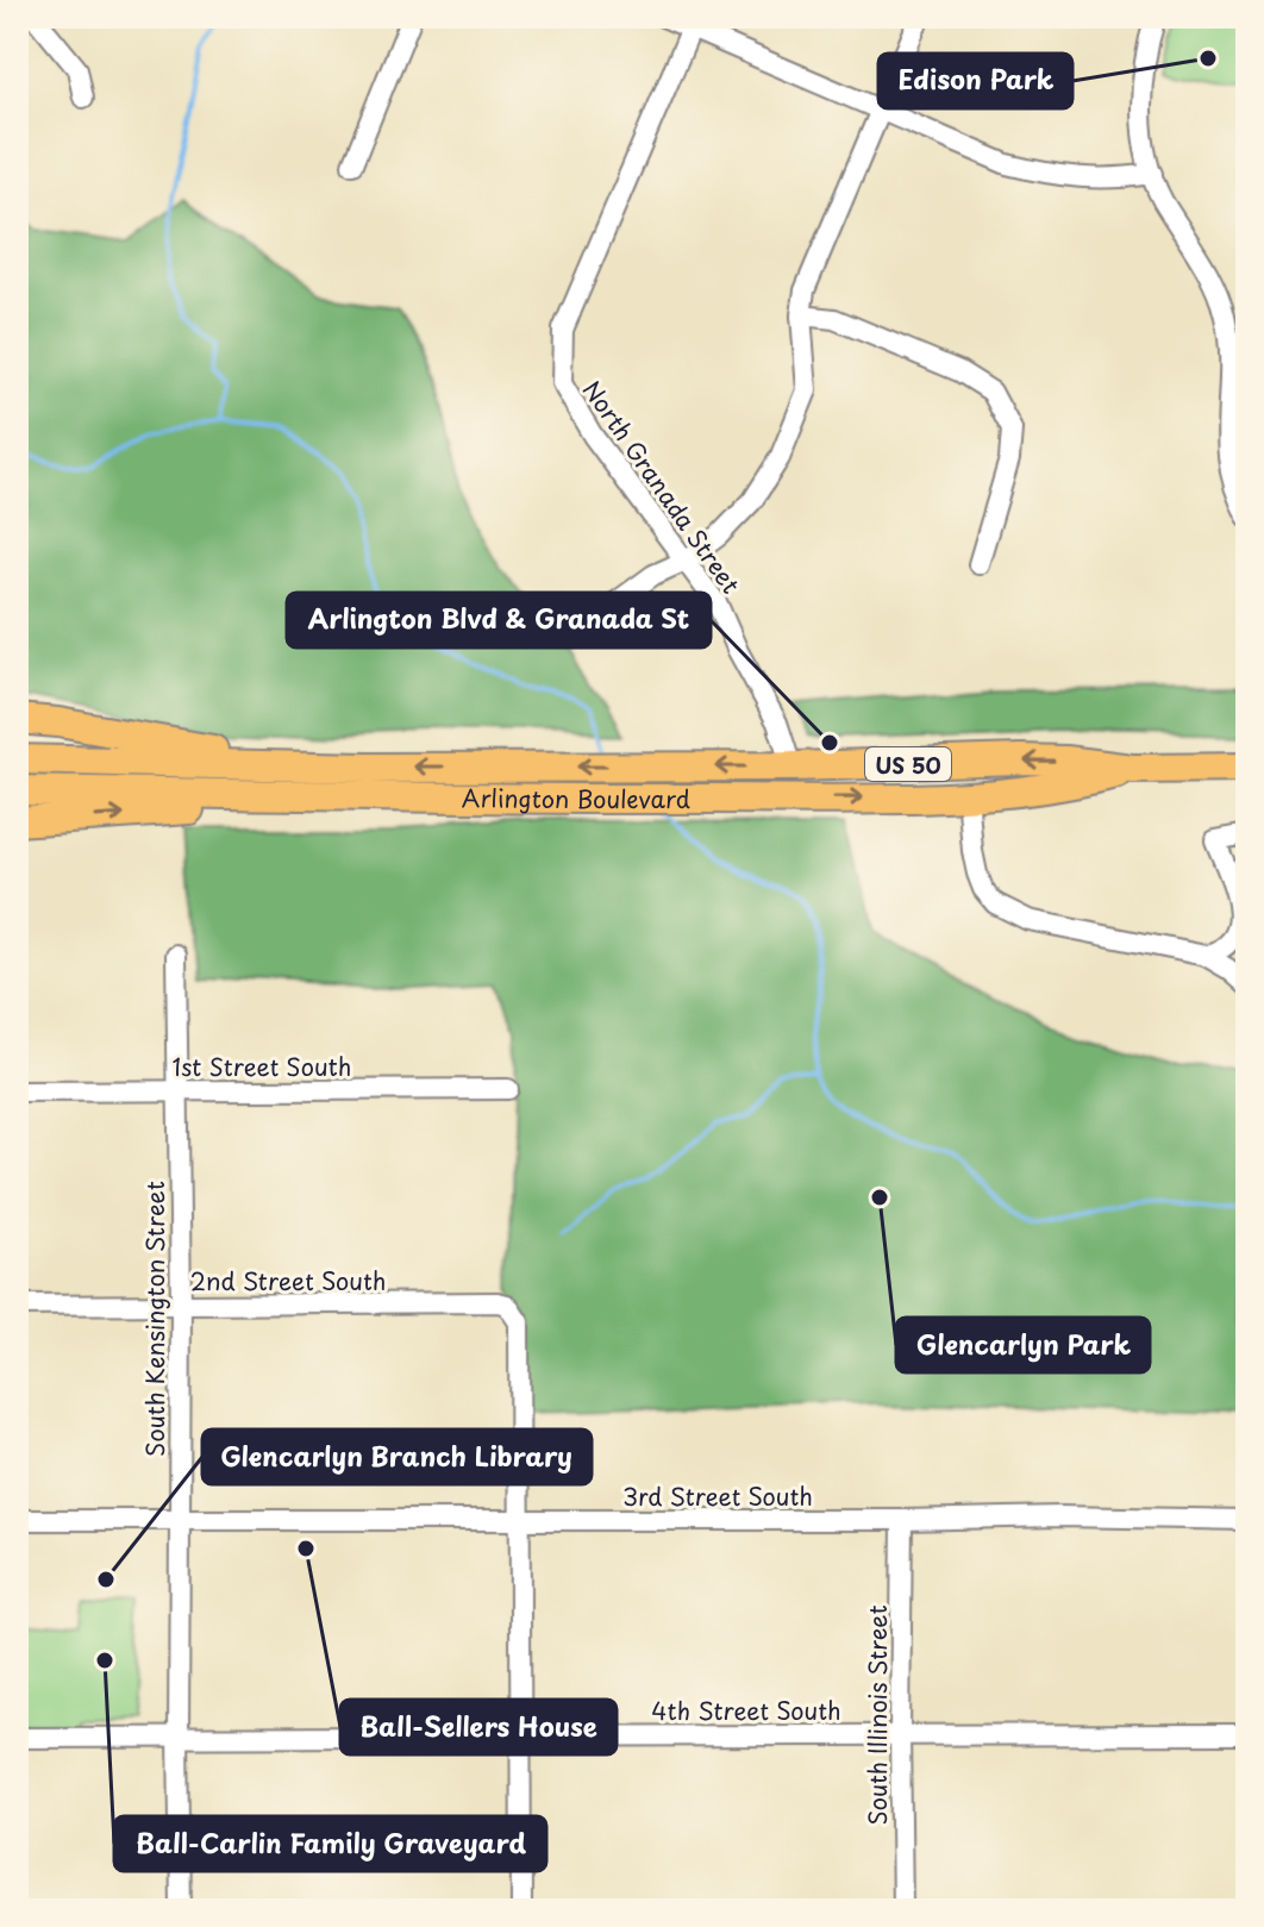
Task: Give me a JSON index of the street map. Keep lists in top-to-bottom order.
{
  "streets": {
    "highway": ["US 50", "Arlington Boulevard"],
    "street": [
      "North Granada Street",
      "1st Street South",
      "2nd Street South",
      "South Kensington Street",
      "3rd Street South",
      "4th Street South",
      "South Illinois Street"
    ]
  },
  "crossings": [
    ["North Granada Street", "Arlington Boulevard"],
    ["1st Street South", "South Kensington Street"],
    ["2nd Street South", "South Kensington Street"],
    ["2nd Street South", "3rd Street South"],
    ["South Kensington Street", "3rd Street South"],
    ["South Kensington Street", "4th Street South"],
    ["3rd Street South", "South Illinois Street"],
    ["4th Street South", "South Illinois Street"]
  ],
  "places": [
    "Edison Park",
    "Arlington Blvd & Granada St",
    "Glencarlyn Park",
    "Ball-Sellers House",
    "Glencarlyn Branch Library",
    "Ball-Carlin Family Graveyard"
  ]
}
